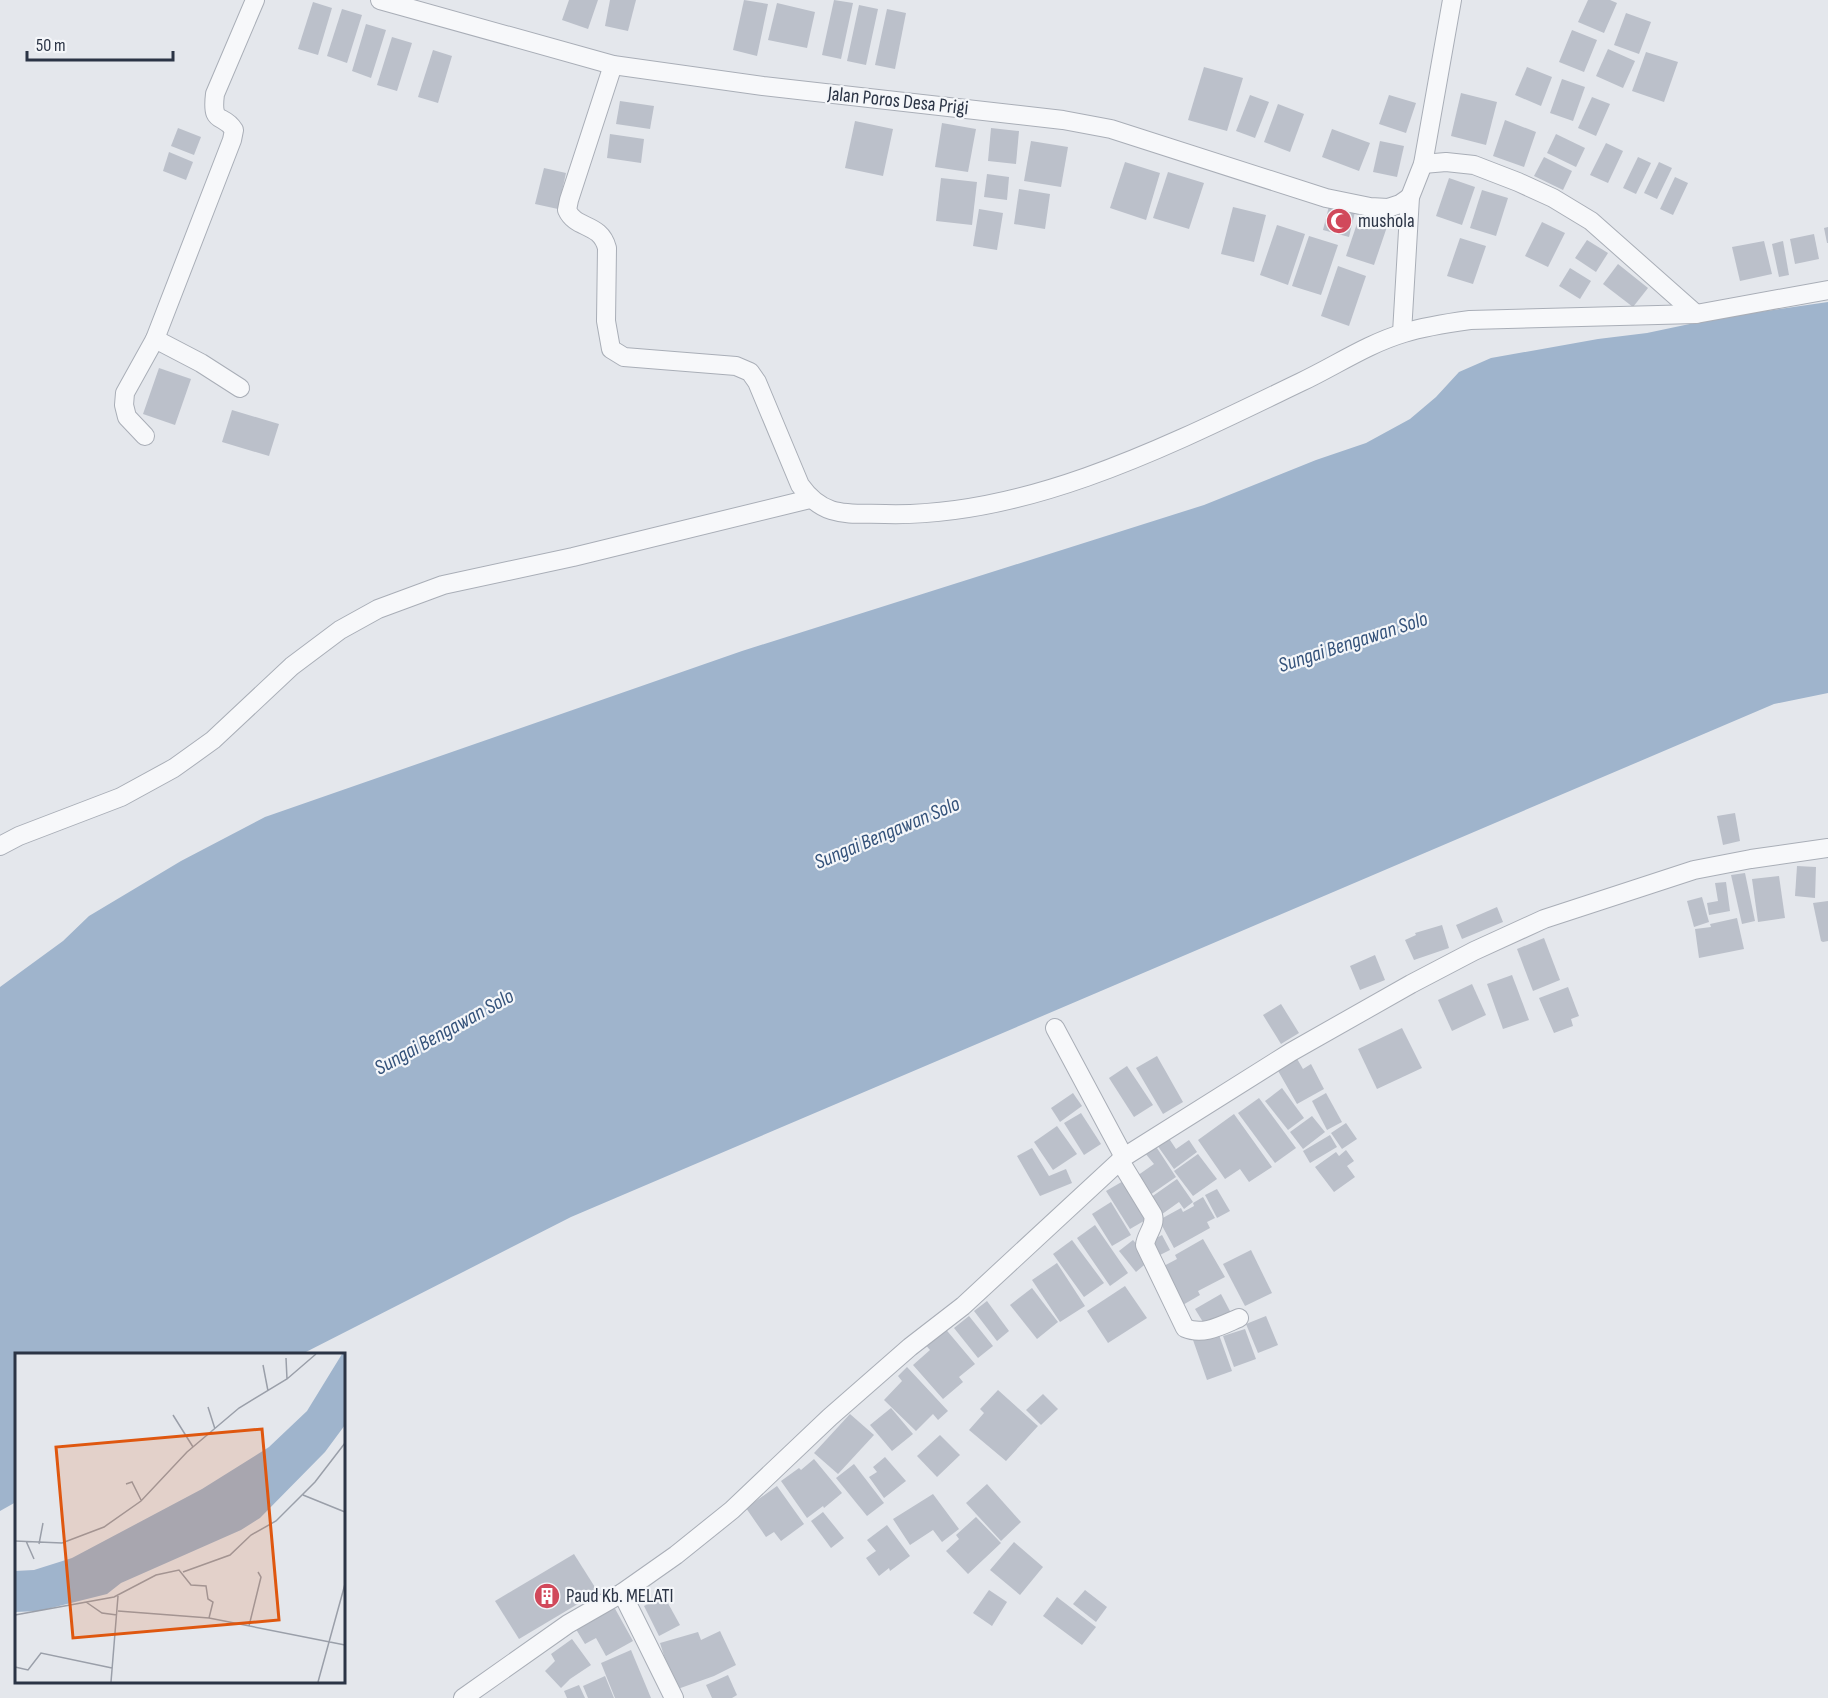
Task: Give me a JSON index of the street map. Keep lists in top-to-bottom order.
{
  "streets": {
    "street": ["Jalan Poros Desa Prigi"]
  },
  "water": ["Sungai Bengawan Solo"],
  "places": {
    "mosque": ["mushola"],
    "building": ["Paud Kb. MELATI"]
  },
  "scale_bar": "50 m"
}
